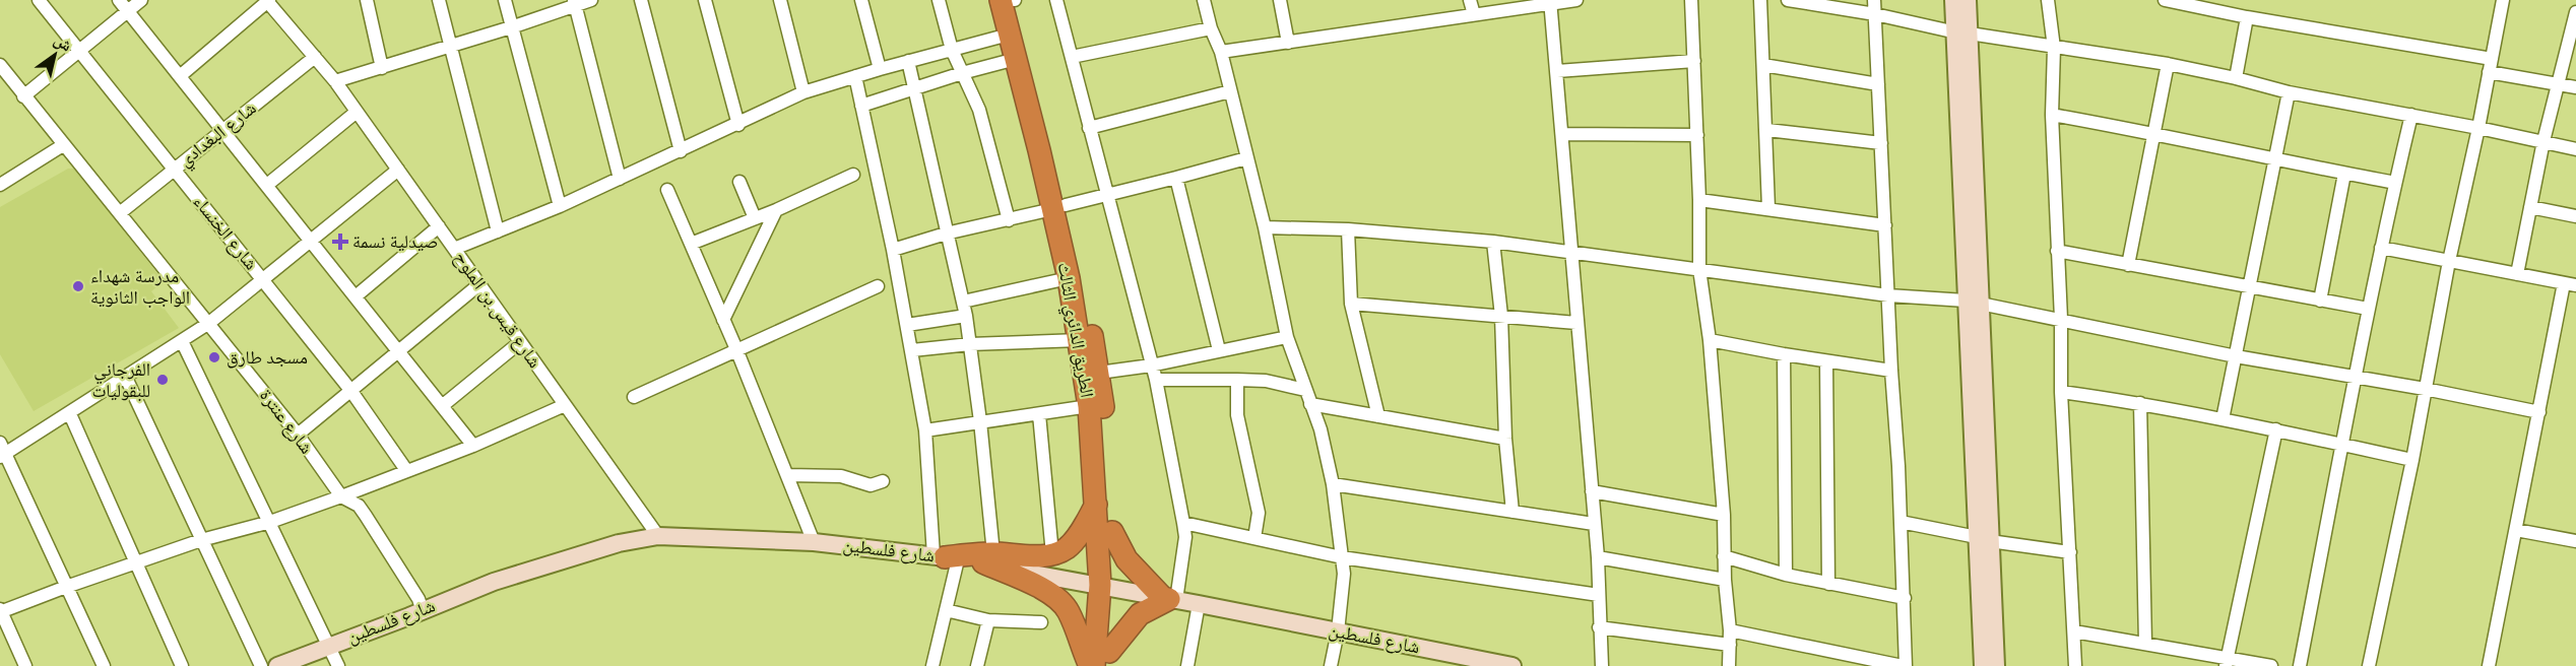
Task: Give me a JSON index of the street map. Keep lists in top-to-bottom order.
{
  "streets": {
    "highway": ["الطريق الدائري الثالث"],
    "street": [
      "شارع البغدادي",
      "شارع الخنساء",
      "شارع قيس بن الملوح",
      "شارع عنترة",
      "شارع فلسطين"
    ]
  },
  "crossings": [
    ["شارع البغدادي", "شارع الخنساء"],
    ["شارع البغدادي", "شارع قيس بن الملوح"],
    ["شارع البغدادي", "شارع عنترة"],
    ["شارع قيس بن الملوح", "شارع فلسطين"],
    ["الطريق الدائري الثالث", "شارع فلسطين"],
    ["شارع عنترة", "شارع فلسطين"]
  ],
  "places": {
    "health": ["صيدلية نسمة"],
    "other": ["مدرسة شهداء الواجب الثانوية", "مسجد طارق", "الفرجاني للبقوليات"]
  },
  "north": "top right"
}
